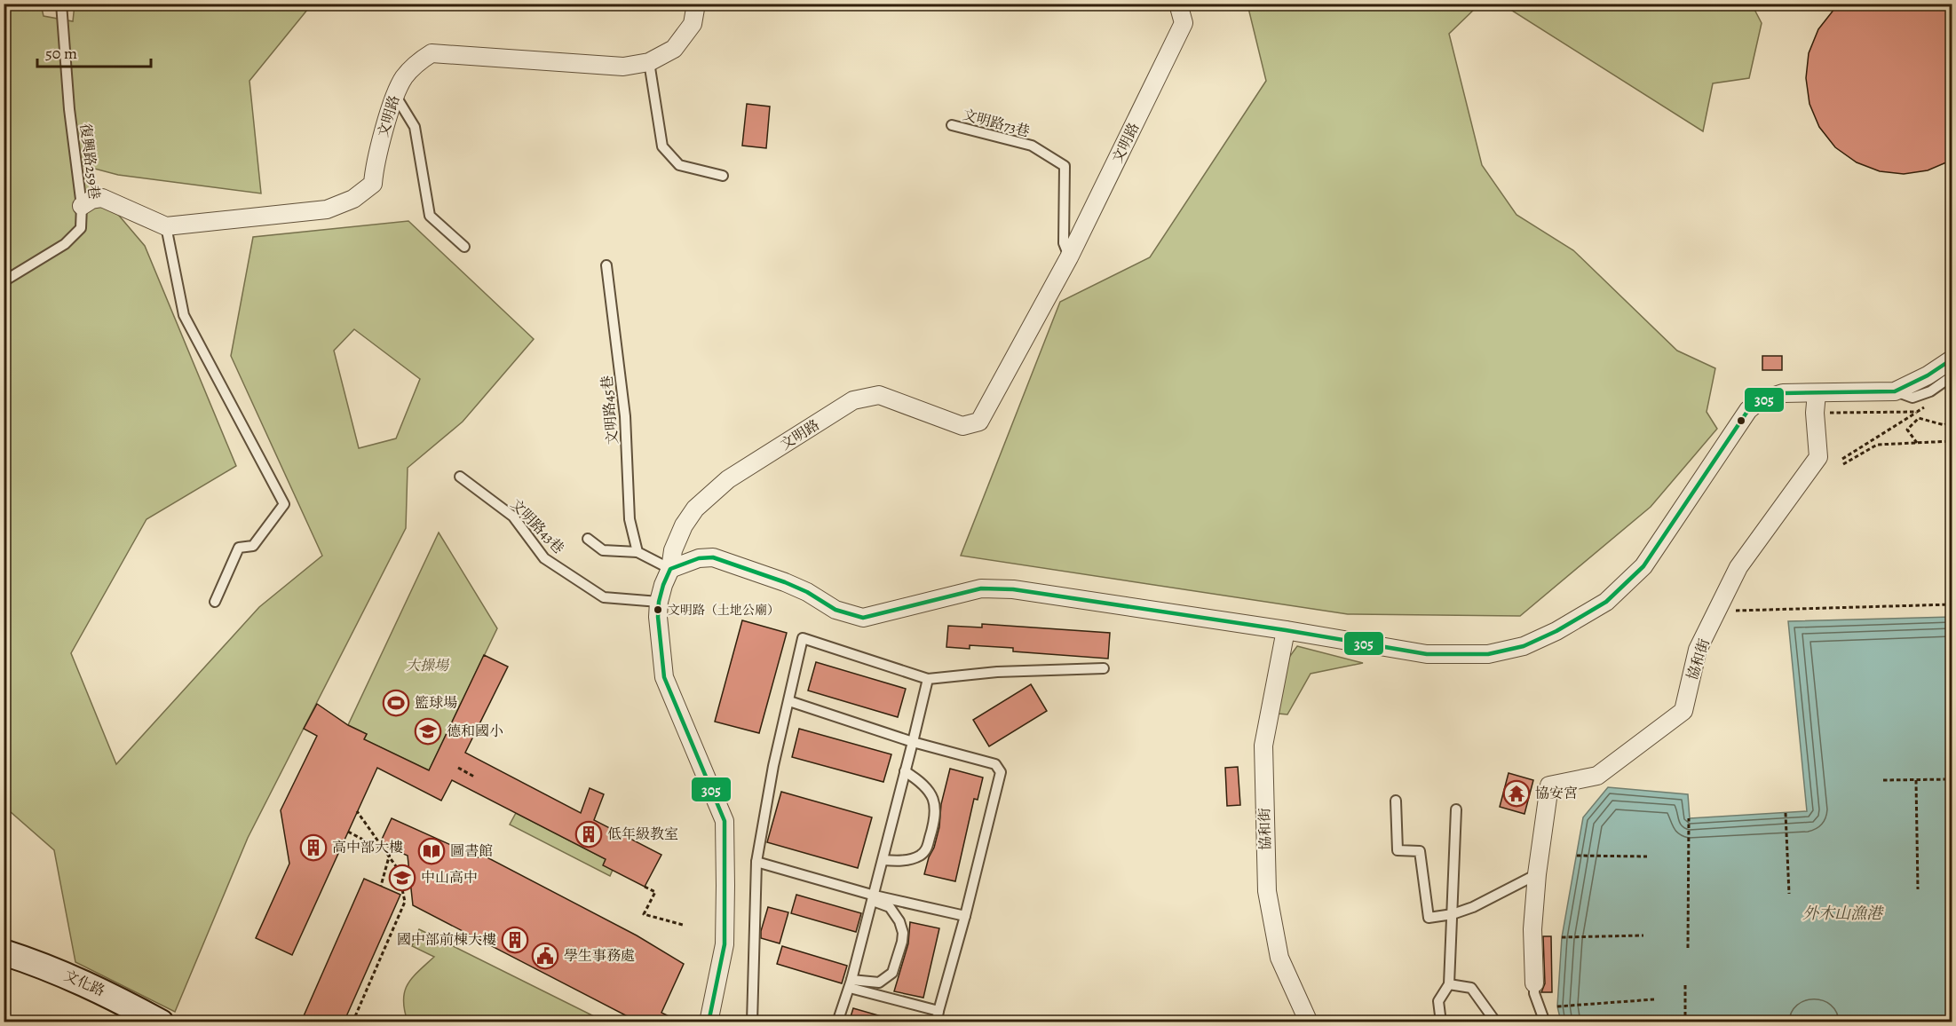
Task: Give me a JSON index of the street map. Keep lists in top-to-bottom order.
{
  "streets": {
    "street": ["文明路", "協和街", "文化路"],
    "lane": [
      "文明路73巷",
      "復興路259巷",
      "文明路45巷",
      "文明路43巷"
    ]
  },
  "crossings": [
    ["文明路", "文明路73巷"],
    ["文明路", "復興路259巷"],
    ["文明路", "文明路43巷"]
  ],
  "water": ["外木山漁港"],
  "parks": ["大操場"],
  "places": {
    "other": ["文明路（土地公廟）"],
    "sports": ["籃球場"],
    "school or university": ["德和國小", "中山高中"],
    "temple": ["協安宮"],
    "building": ["低年級教室", "高中部大樓", "國中部前棟大樓"],
    "library": ["圖書館"],
    "public building": ["學生事務處"]
  },
  "lines": ["transit line 305"],
  "scale_bar": "50 m"
}
